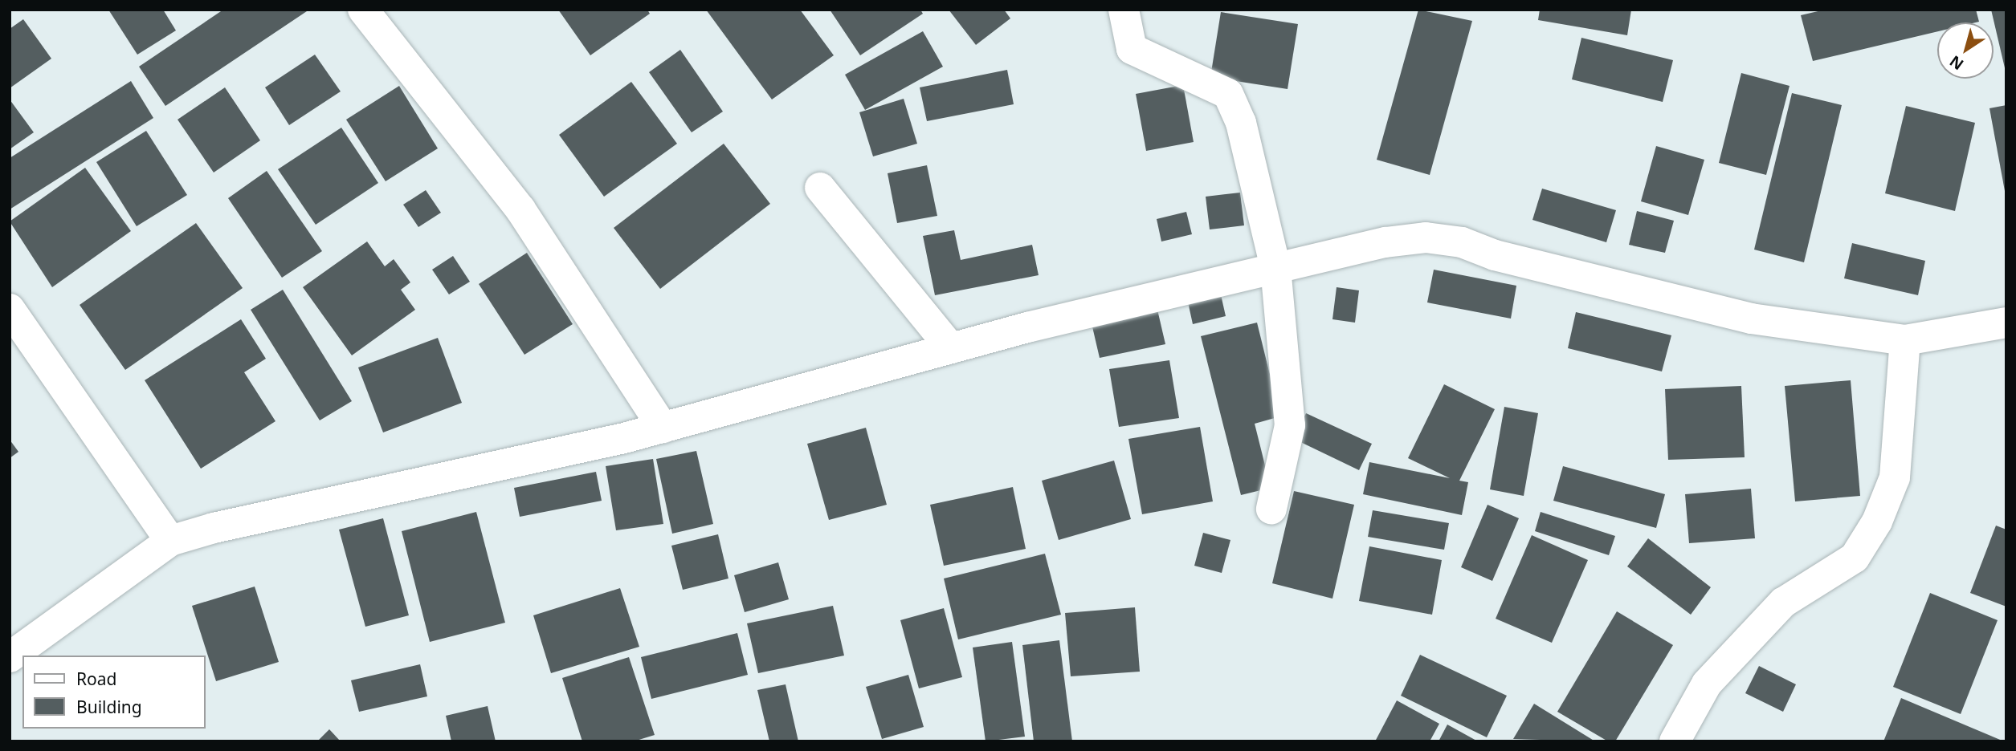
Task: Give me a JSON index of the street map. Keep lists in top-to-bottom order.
{
  "legend": ["Road", "Building"],
  "north": "bottom left"
}
